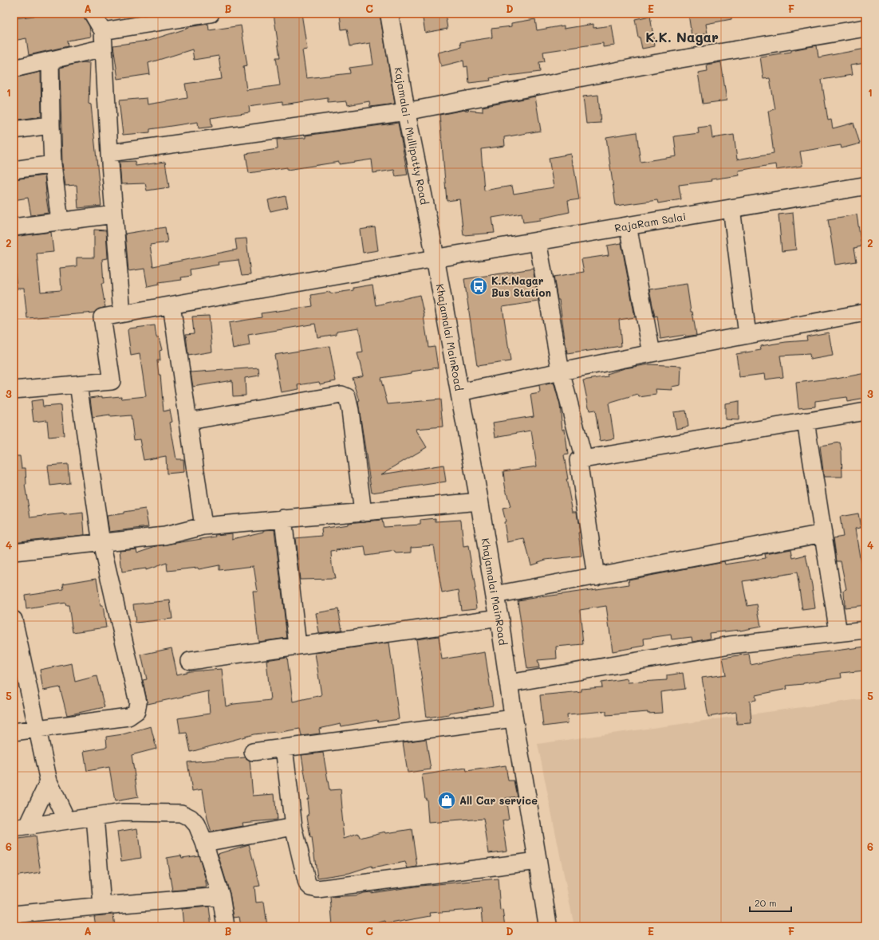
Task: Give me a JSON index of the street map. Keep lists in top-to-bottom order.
{
  "streets": {
    "main road": ["Kajamalai - Mullipatty Road", "RajaRam Salai", "Khajamalai MainRoad"]
  },
  "crossings": [
    ["Kajamalai - Mullipatty Road", "RajaRam Salai"],
    ["Kajamalai - Mullipatty Road", "Khajamalai MainRoad"],
    ["RajaRam Salai", "Khajamalai MainRoad"]
  ],
  "districts": ["K.K. Nagar"],
  "places": {
    "bus stop": ["K.K.Nagar Bus Station"],
    "shop": ["All Car service"]
  },
  "scale_bar": "20 m",
  "grid": {
    "columns": [
      "A",
      "B",
      "C",
      "D",
      "E",
      "F"
    ],
    "rows": [
      "1",
      "2",
      "3",
      "4",
      "5",
      "6"
    ]
  }
}
